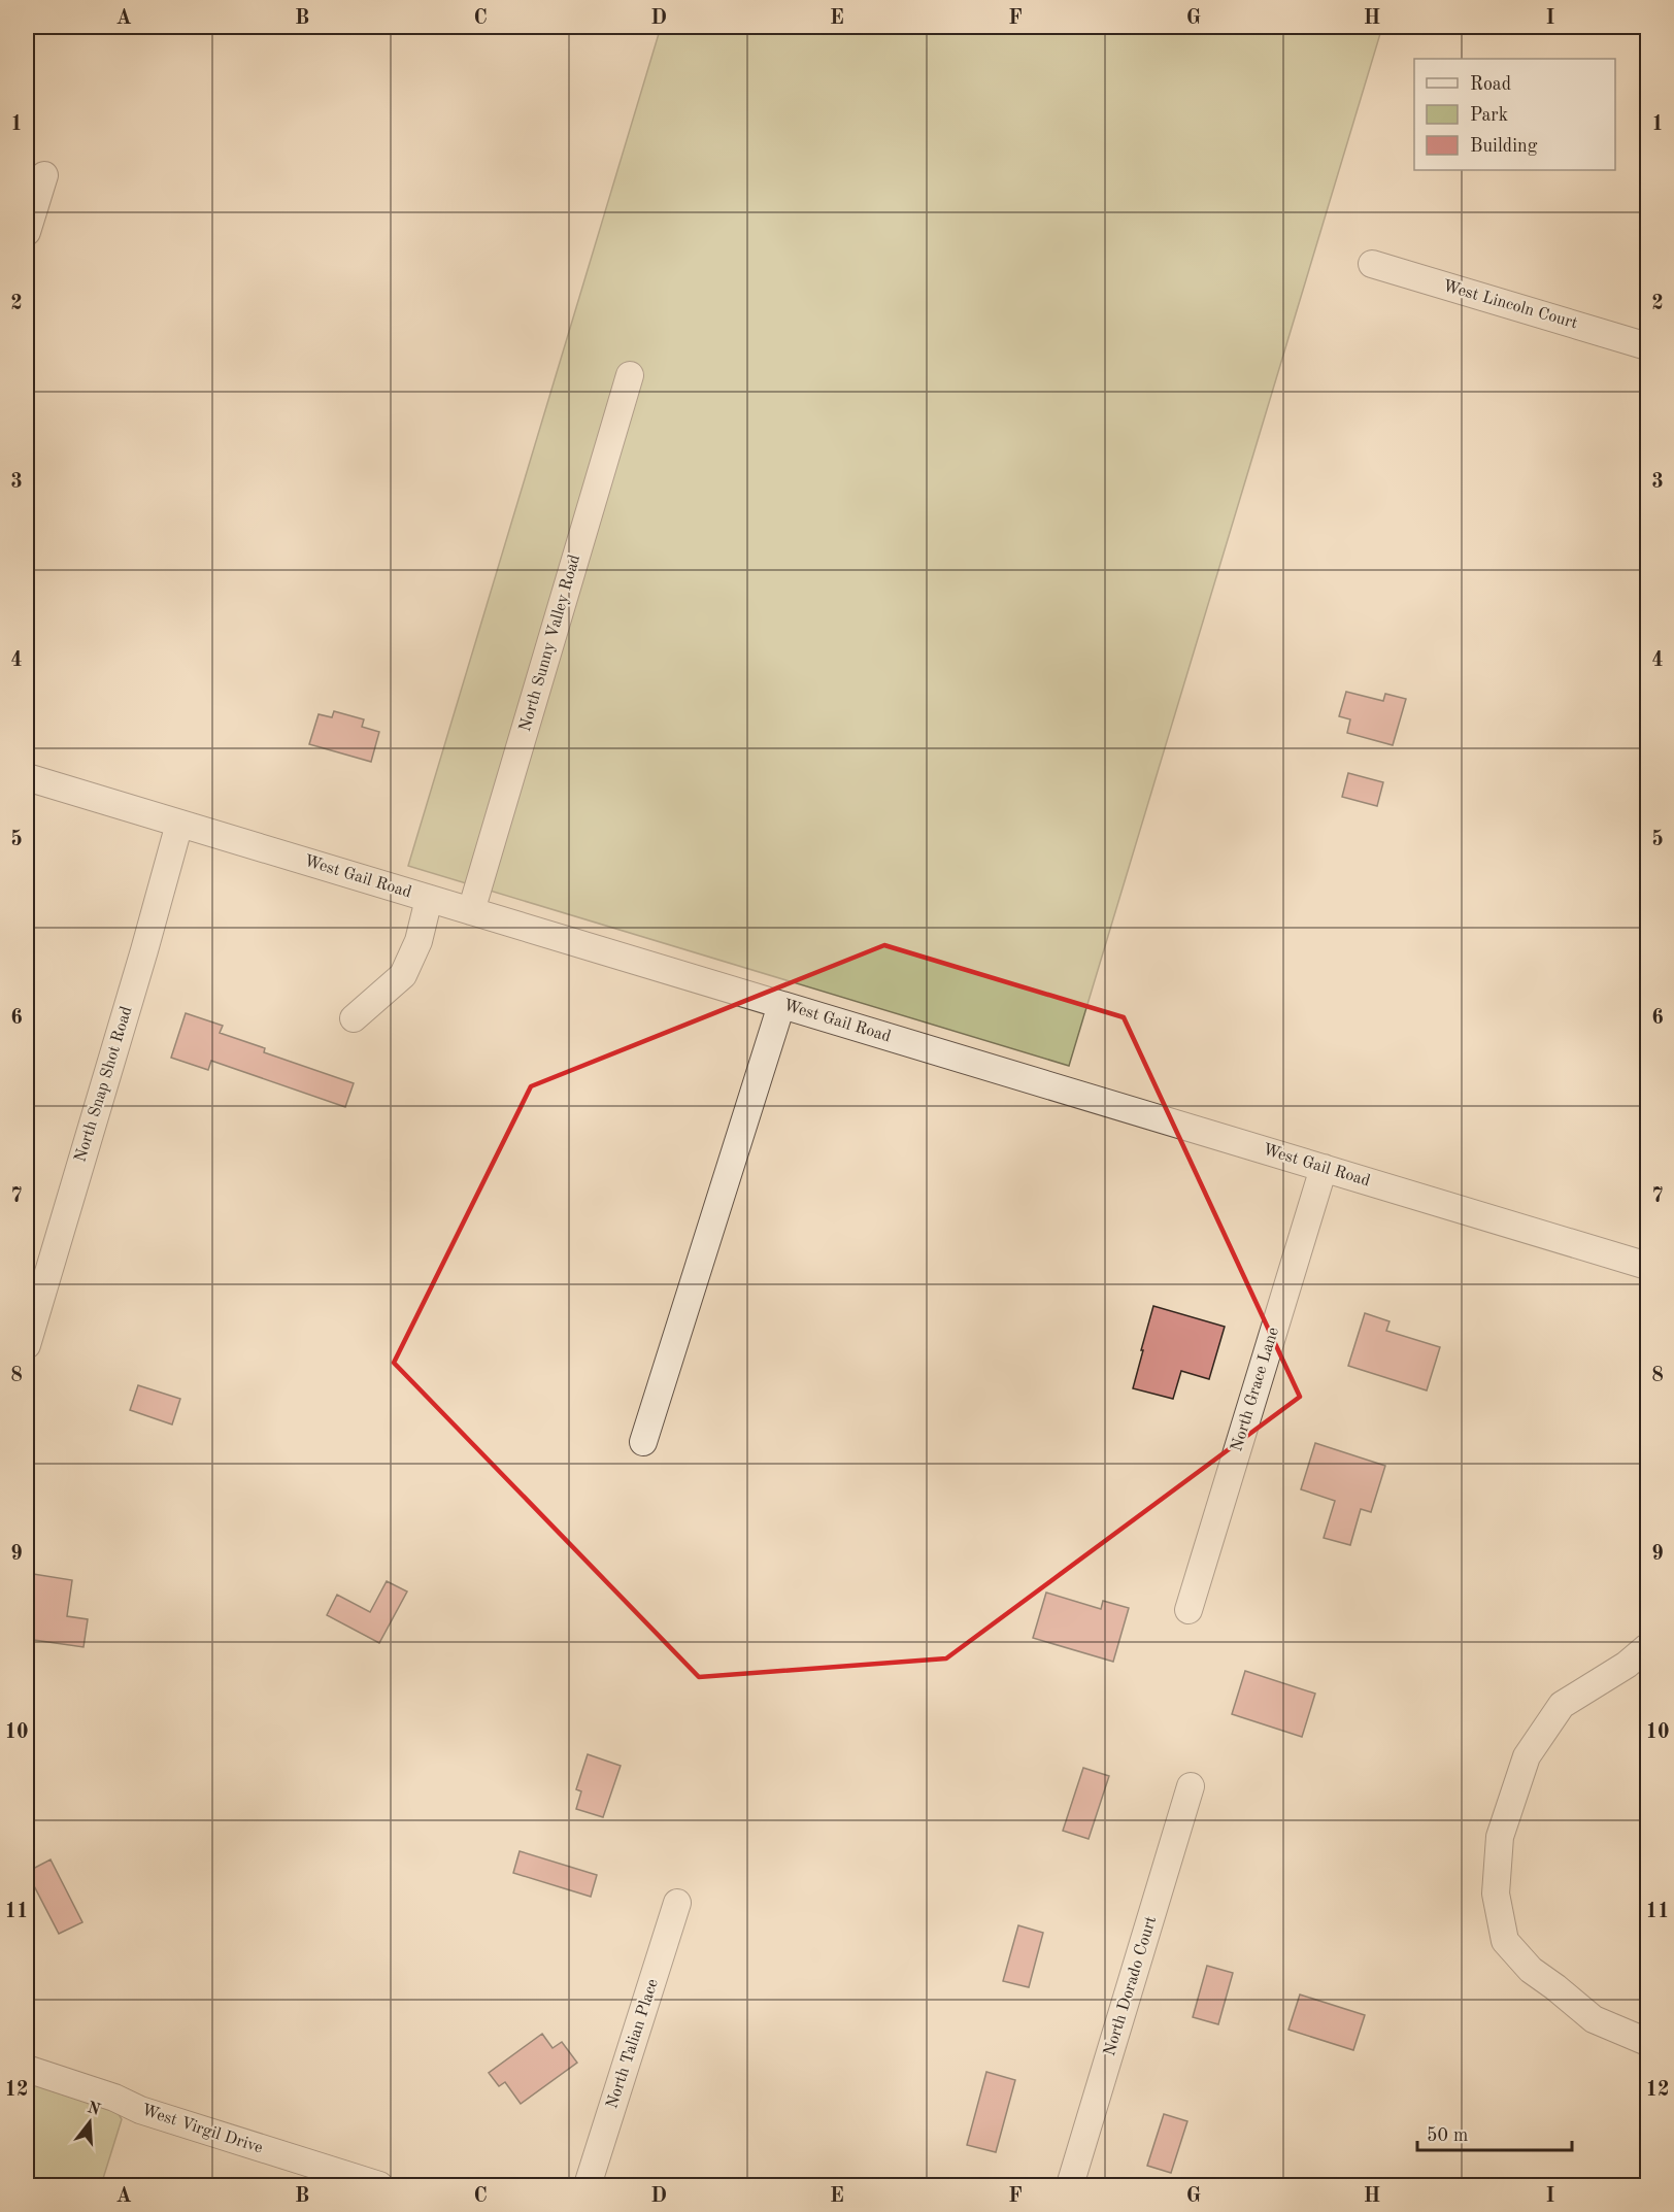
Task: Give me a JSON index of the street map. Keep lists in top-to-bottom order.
{
  "streets": {
    "street": [
      "West Lincoln Court",
      "North Sunny Valley Road",
      "West Gail Road",
      "North Snap Shot Road",
      "North Grace Lane",
      "North Dorado Court",
      "North Talian Place",
      "West Virgil Drive"
    ]
  },
  "crossings": [
    ["North Sunny Valley Road", "West Gail Road"],
    ["West Gail Road", "North Snap Shot Road"],
    ["West Gail Road", "North Grace Lane"]
  ],
  "legend": ["Road", "Park", "Building"],
  "scale_bar": "50 m",
  "north": "top",
  "grid": {
    "columns": [
      "A",
      "B",
      "C",
      "D",
      "E",
      "F",
      "G",
      "H",
      "I"
    ],
    "rows": [
      "1",
      "2",
      "3",
      "4",
      "5",
      "6",
      "7",
      "8",
      "9",
      "10",
      "11",
      "12"
    ]
  }
}
